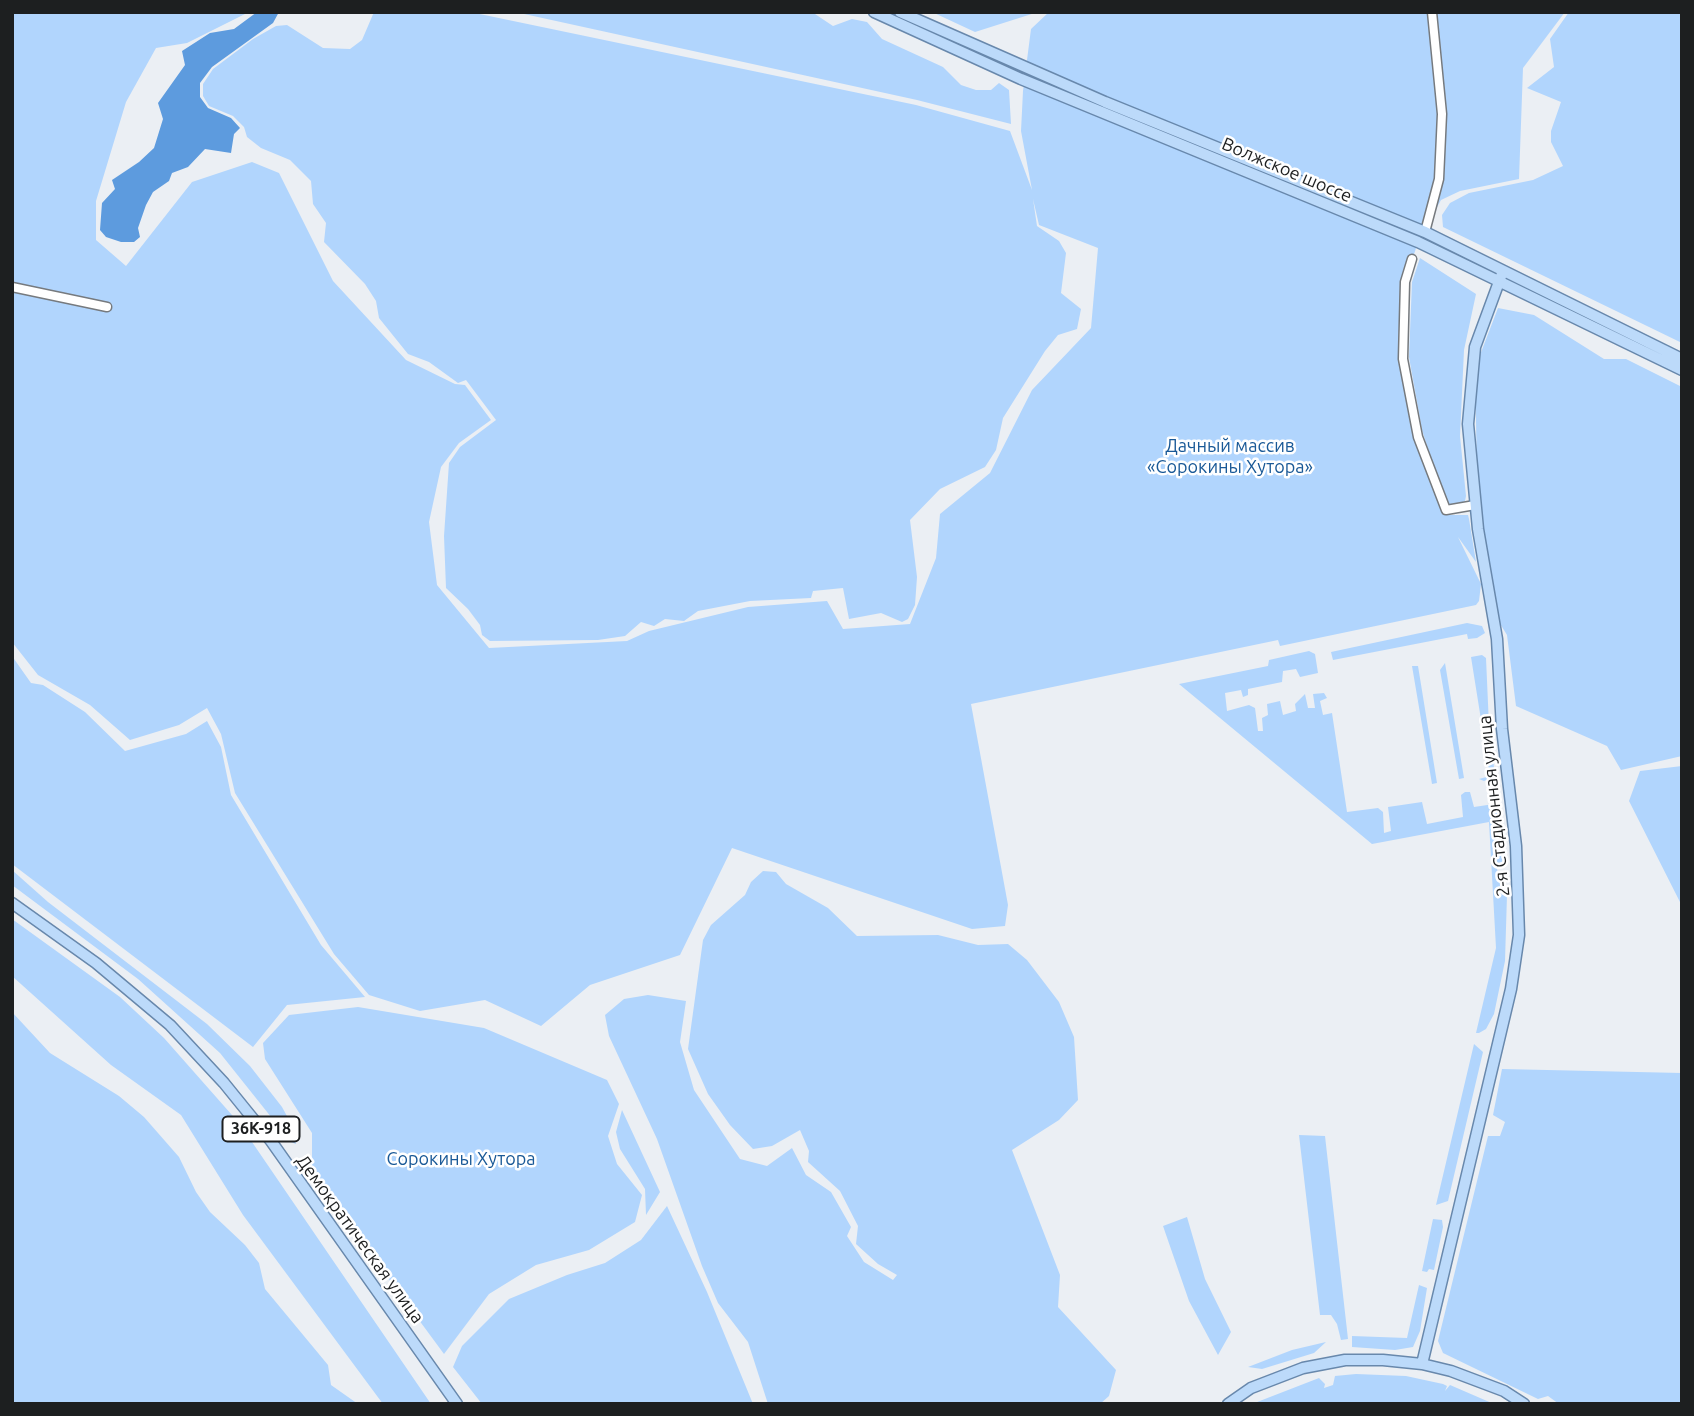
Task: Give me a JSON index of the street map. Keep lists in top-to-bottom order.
{
  "streets": {
    "main road": [
      "Волжское шоссе",
      "2-я Стадионная улица",
      "36К-918",
      "Демократическая улица"
    ]
  },
  "crossings": [
    ["Волжское шоссе", "2-я Стадионная улица"]
  ],
  "parks": ["Дачный массив «Сорокины Хутора»", "Сорокины Хутора"]
}
